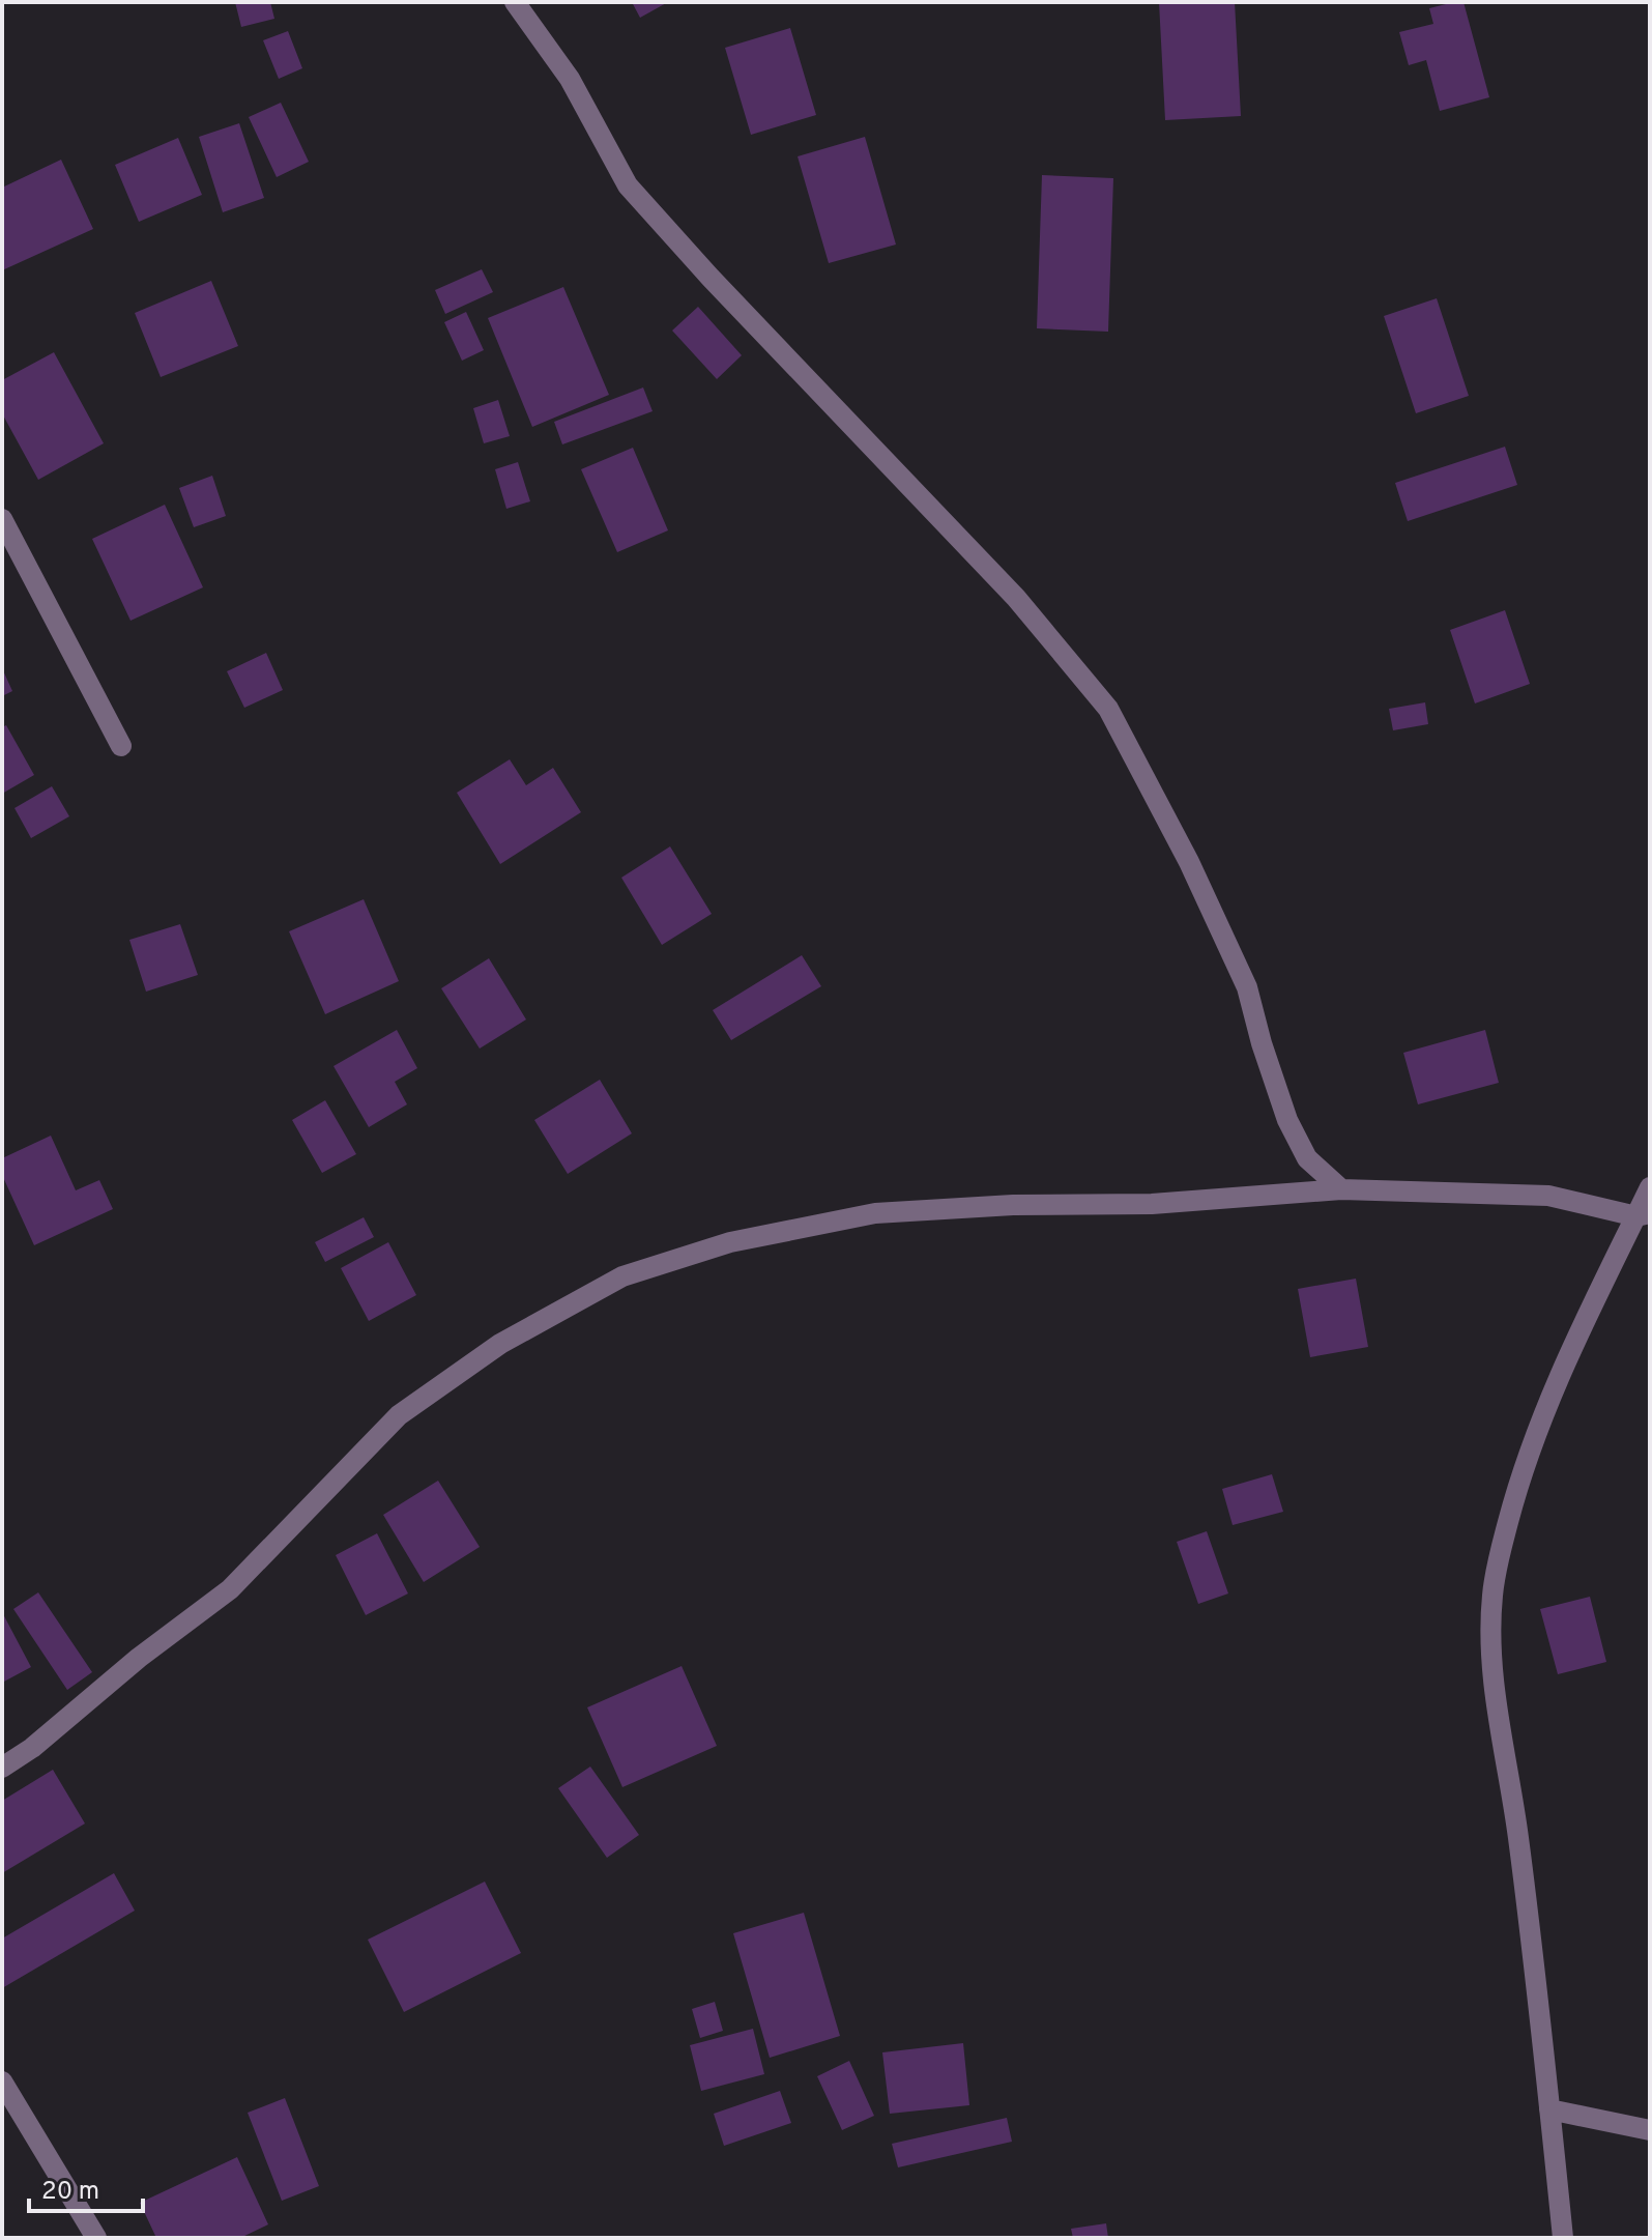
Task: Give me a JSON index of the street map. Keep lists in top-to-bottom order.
{
  "scale_bar": "20 m"
}
